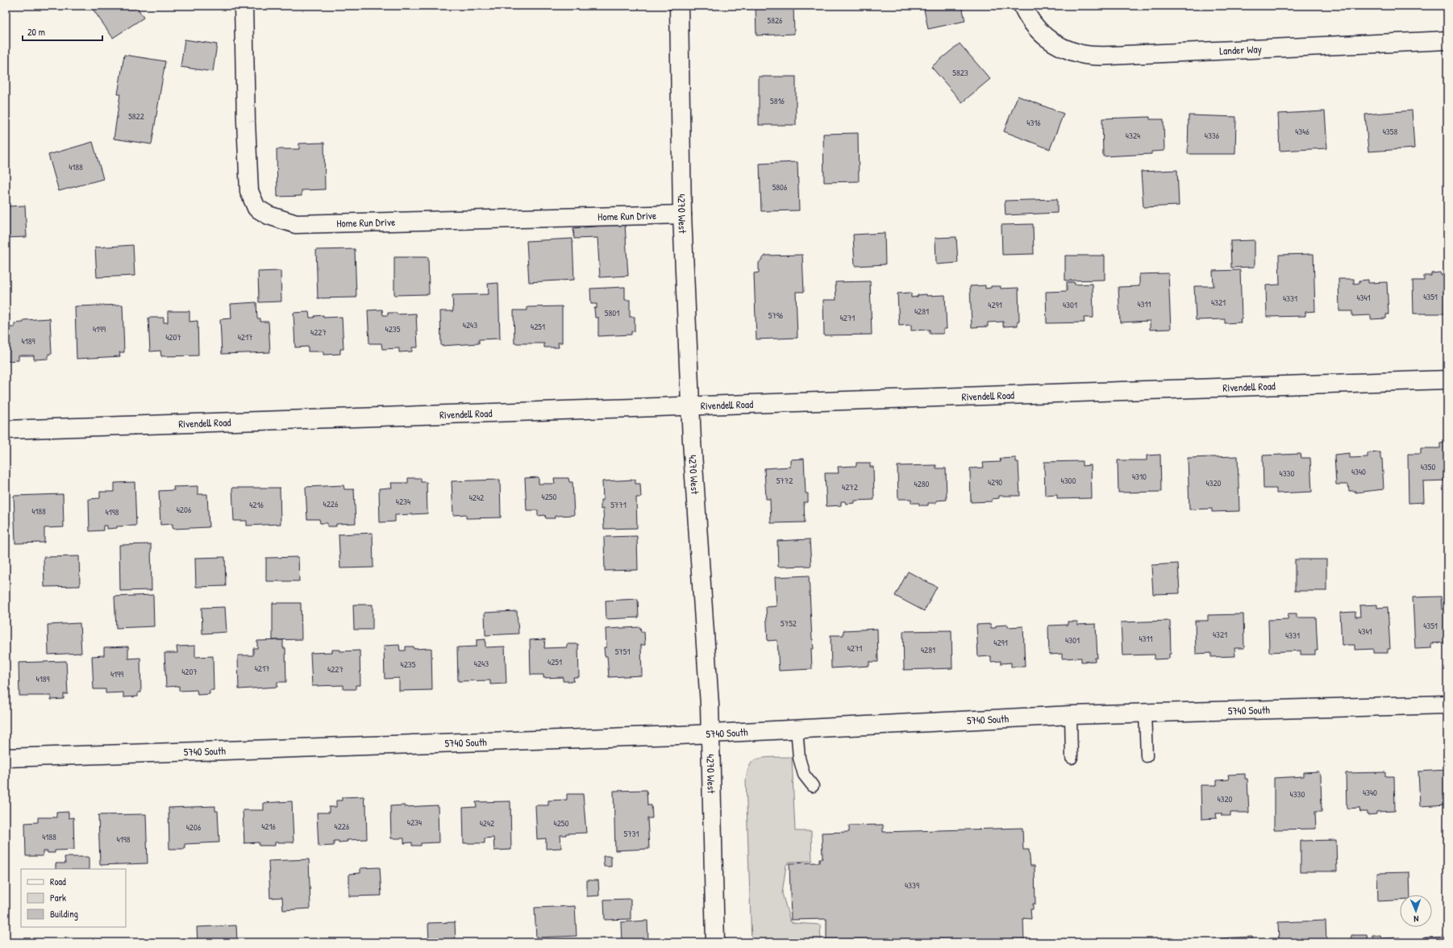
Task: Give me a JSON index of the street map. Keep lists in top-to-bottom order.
{
  "streets": {
    "street": [
      "Lander Way",
      "4270 West",
      "Home Run Drive",
      "Rivendell Road",
      "5740 South"
    ]
  },
  "crossings": [
    ["4270 West", "Home Run Drive"],
    ["4270 West", "Rivendell Road"],
    ["4270 West", "5740 South"]
  ],
  "house_numbers": [
    "5826",
    "5823",
    "5816",
    "5822",
    "4316",
    "4346",
    "4358",
    "4324",
    "4336",
    "4188",
    "5806",
    "4351",
    "4341",
    "4331",
    "4321",
    "4311",
    "4291",
    "4301",
    "4281",
    "5801",
    "5796",
    "4271",
    "4243",
    "4251",
    "4199",
    "4235",
    "4227",
    "4207",
    "4217",
    "4189",
    "4350",
    "4340",
    "4330",
    "4310",
    "5772",
    "4300",
    "4290",
    "4320",
    "4280",
    "4272",
    "4250",
    "4242",
    "4234",
    "4226",
    "4216",
    "5771",
    "4206",
    "4188",
    "4198",
    "5752",
    "4351",
    "4341",
    "4321",
    "4331",
    "4311",
    "4301",
    "4291",
    "4271",
    "4281",
    "5751",
    "4251",
    "4243",
    "4235",
    "4217",
    "4227",
    "4207",
    "4199",
    "4189",
    "4340",
    "4330",
    "4320",
    "4234",
    "4242",
    "4250",
    "4216",
    "4226",
    "4206",
    "5731",
    "4188",
    "4198",
    "4339"
  ],
  "legend": ["Road", "Park", "Building"],
  "scale_bar": "20 m",
  "north": "bottom"
}
